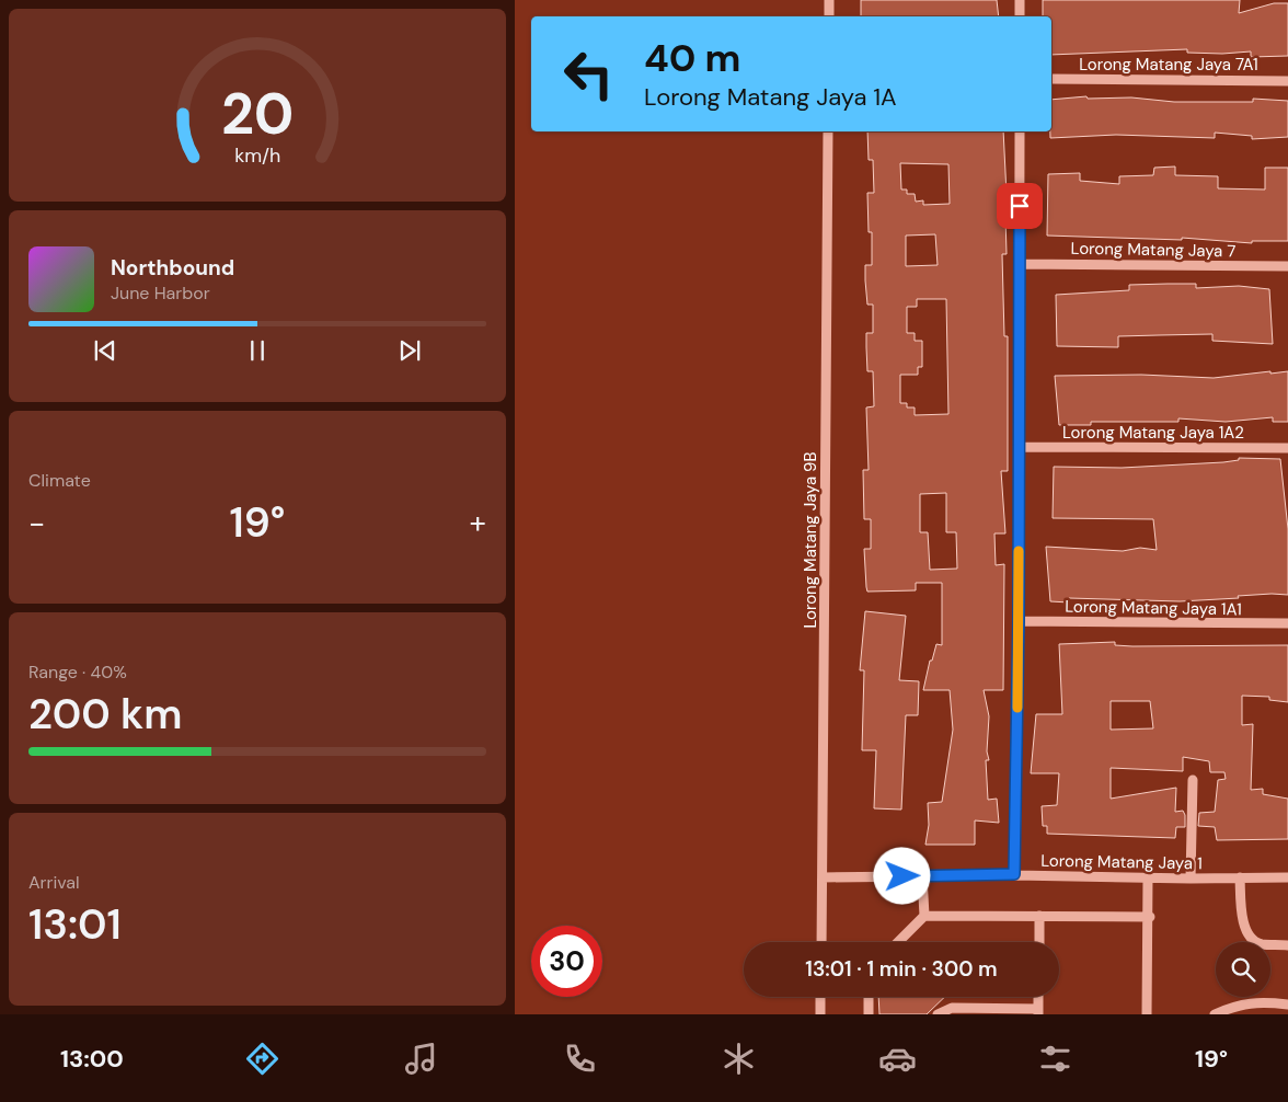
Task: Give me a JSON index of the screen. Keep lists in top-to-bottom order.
{
  "streets": {
    "street": [
      "Lorong Matang Jaya 7A1",
      "Lorong Matang Jaya 7",
      "Lorong Matang Jaya 1A2",
      "Lorong Matang Jaya 9B",
      "Lorong Matang Jaya 1A1",
      "Lorong Matang Jaya 1"
    ]
  },
  "crossings": [
    ["Lorong Matang Jaya 9B", "Lorong Matang Jaya 1"]
  ],
  "page": {
    "turn": ["40 m", "Lorong Matang Jaya 1A"],
    "song": ["Northbound", "June Harbor"],
    "tile": [
      "Climate",
      ["Range · 40%", "200 km"],
      ["Arrival", "13:01"]
    ],
    "heat": ["−", "19°", "+"],
    "limit": "30",
    "trip": "13:01 · 1 min · 300 m",
    "tabs": ["13:00", "19°"],
    "gauge": ["20", "km/h"]
  }
}
